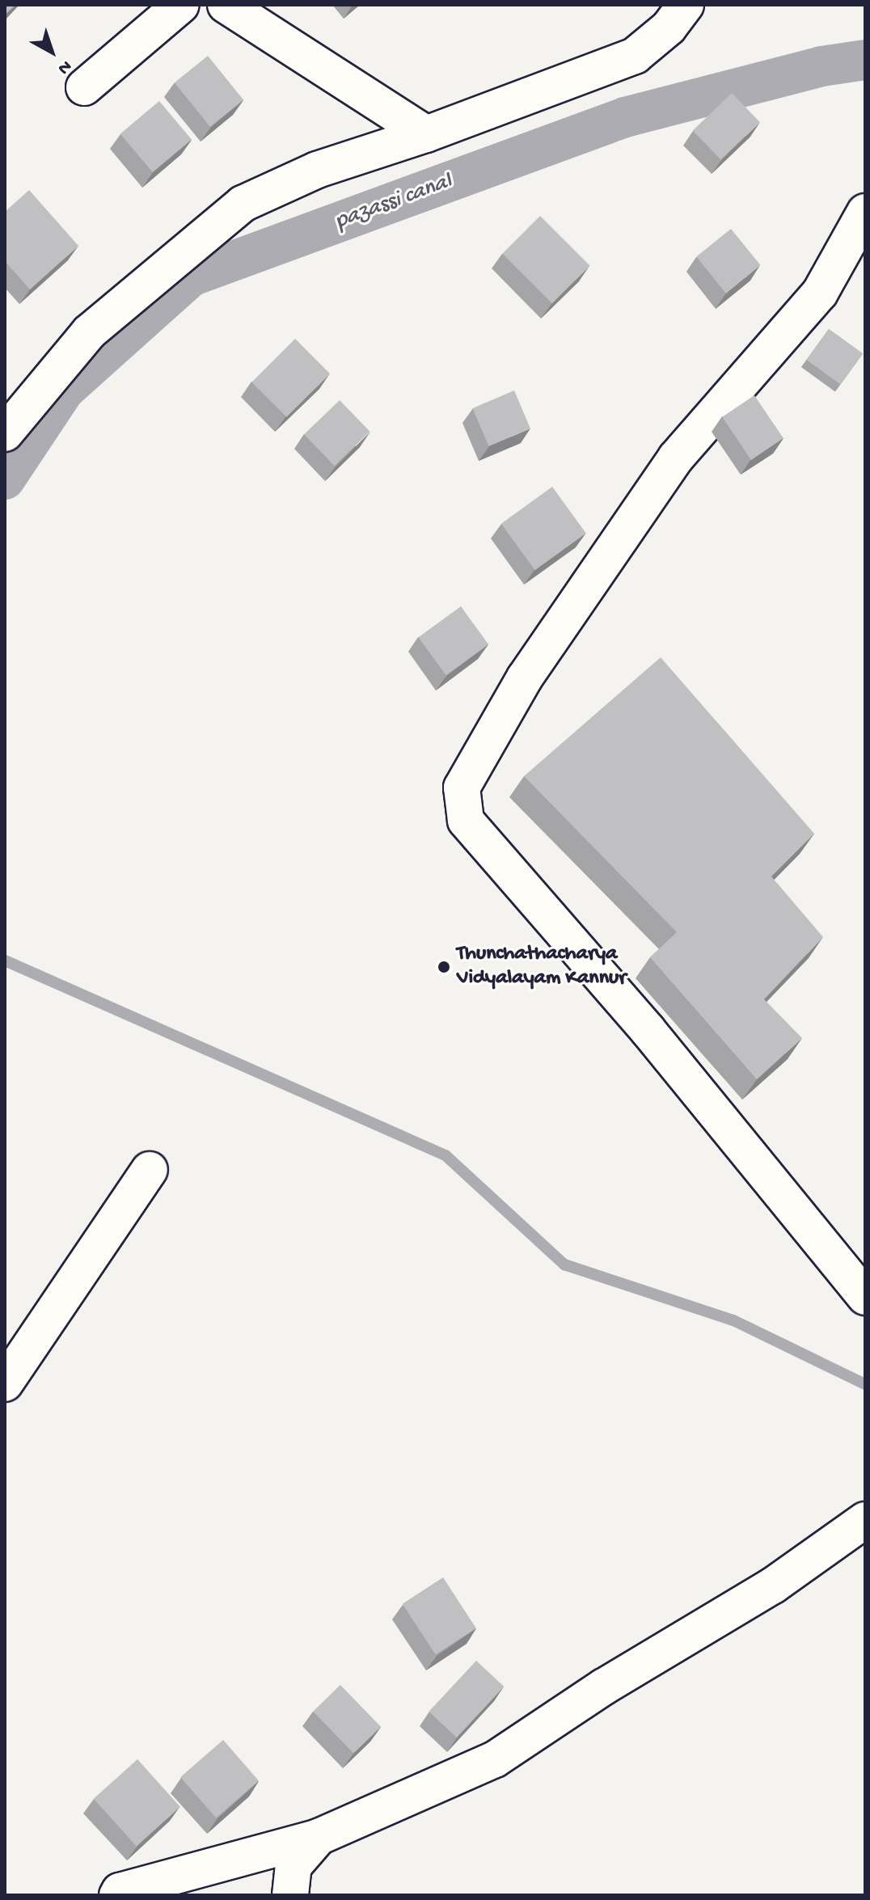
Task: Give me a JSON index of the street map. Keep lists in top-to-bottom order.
{
  "water": ["pazassi canal"],
  "places": ["Thunchathacharya Vidyalayam Kannur"],
  "north": "bottom right"
}
